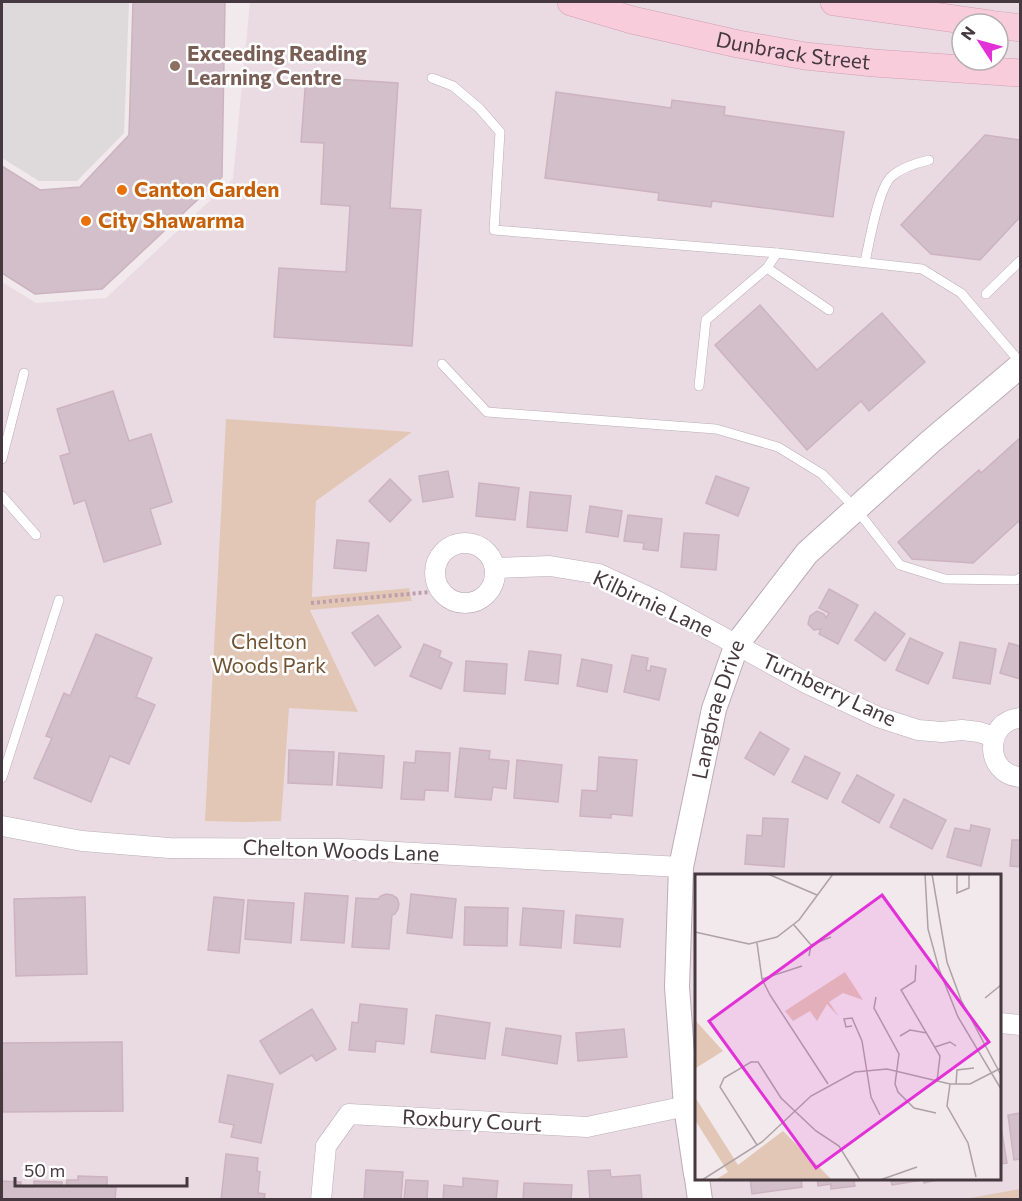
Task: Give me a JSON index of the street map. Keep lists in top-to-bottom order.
{
  "streets": {
    "main road": ["Dunbrack Street"],
    "street": [
      "Kilbirnie Lane",
      "Turnberry Lane",
      "Langbrae Drive",
      "Chelton Woods Lane",
      "Roxbury Court"
    ]
  },
  "crossings": [
    ["Kilbirnie Lane", "Turnberry Lane"],
    ["Kilbirnie Lane", "Langbrae Drive"],
    ["Turnberry Lane", "Langbrae Drive"],
    ["Langbrae Drive", "Chelton Woods Lane"],
    ["Langbrae Drive", "Roxbury Court"]
  ],
  "parks": ["Chelton Woods Park"],
  "places": ["Exceeding Reading Learning Centre", "Canton Garden", "City Shawarma"],
  "scale_bar": "50 m",
  "north": "top left"
}
